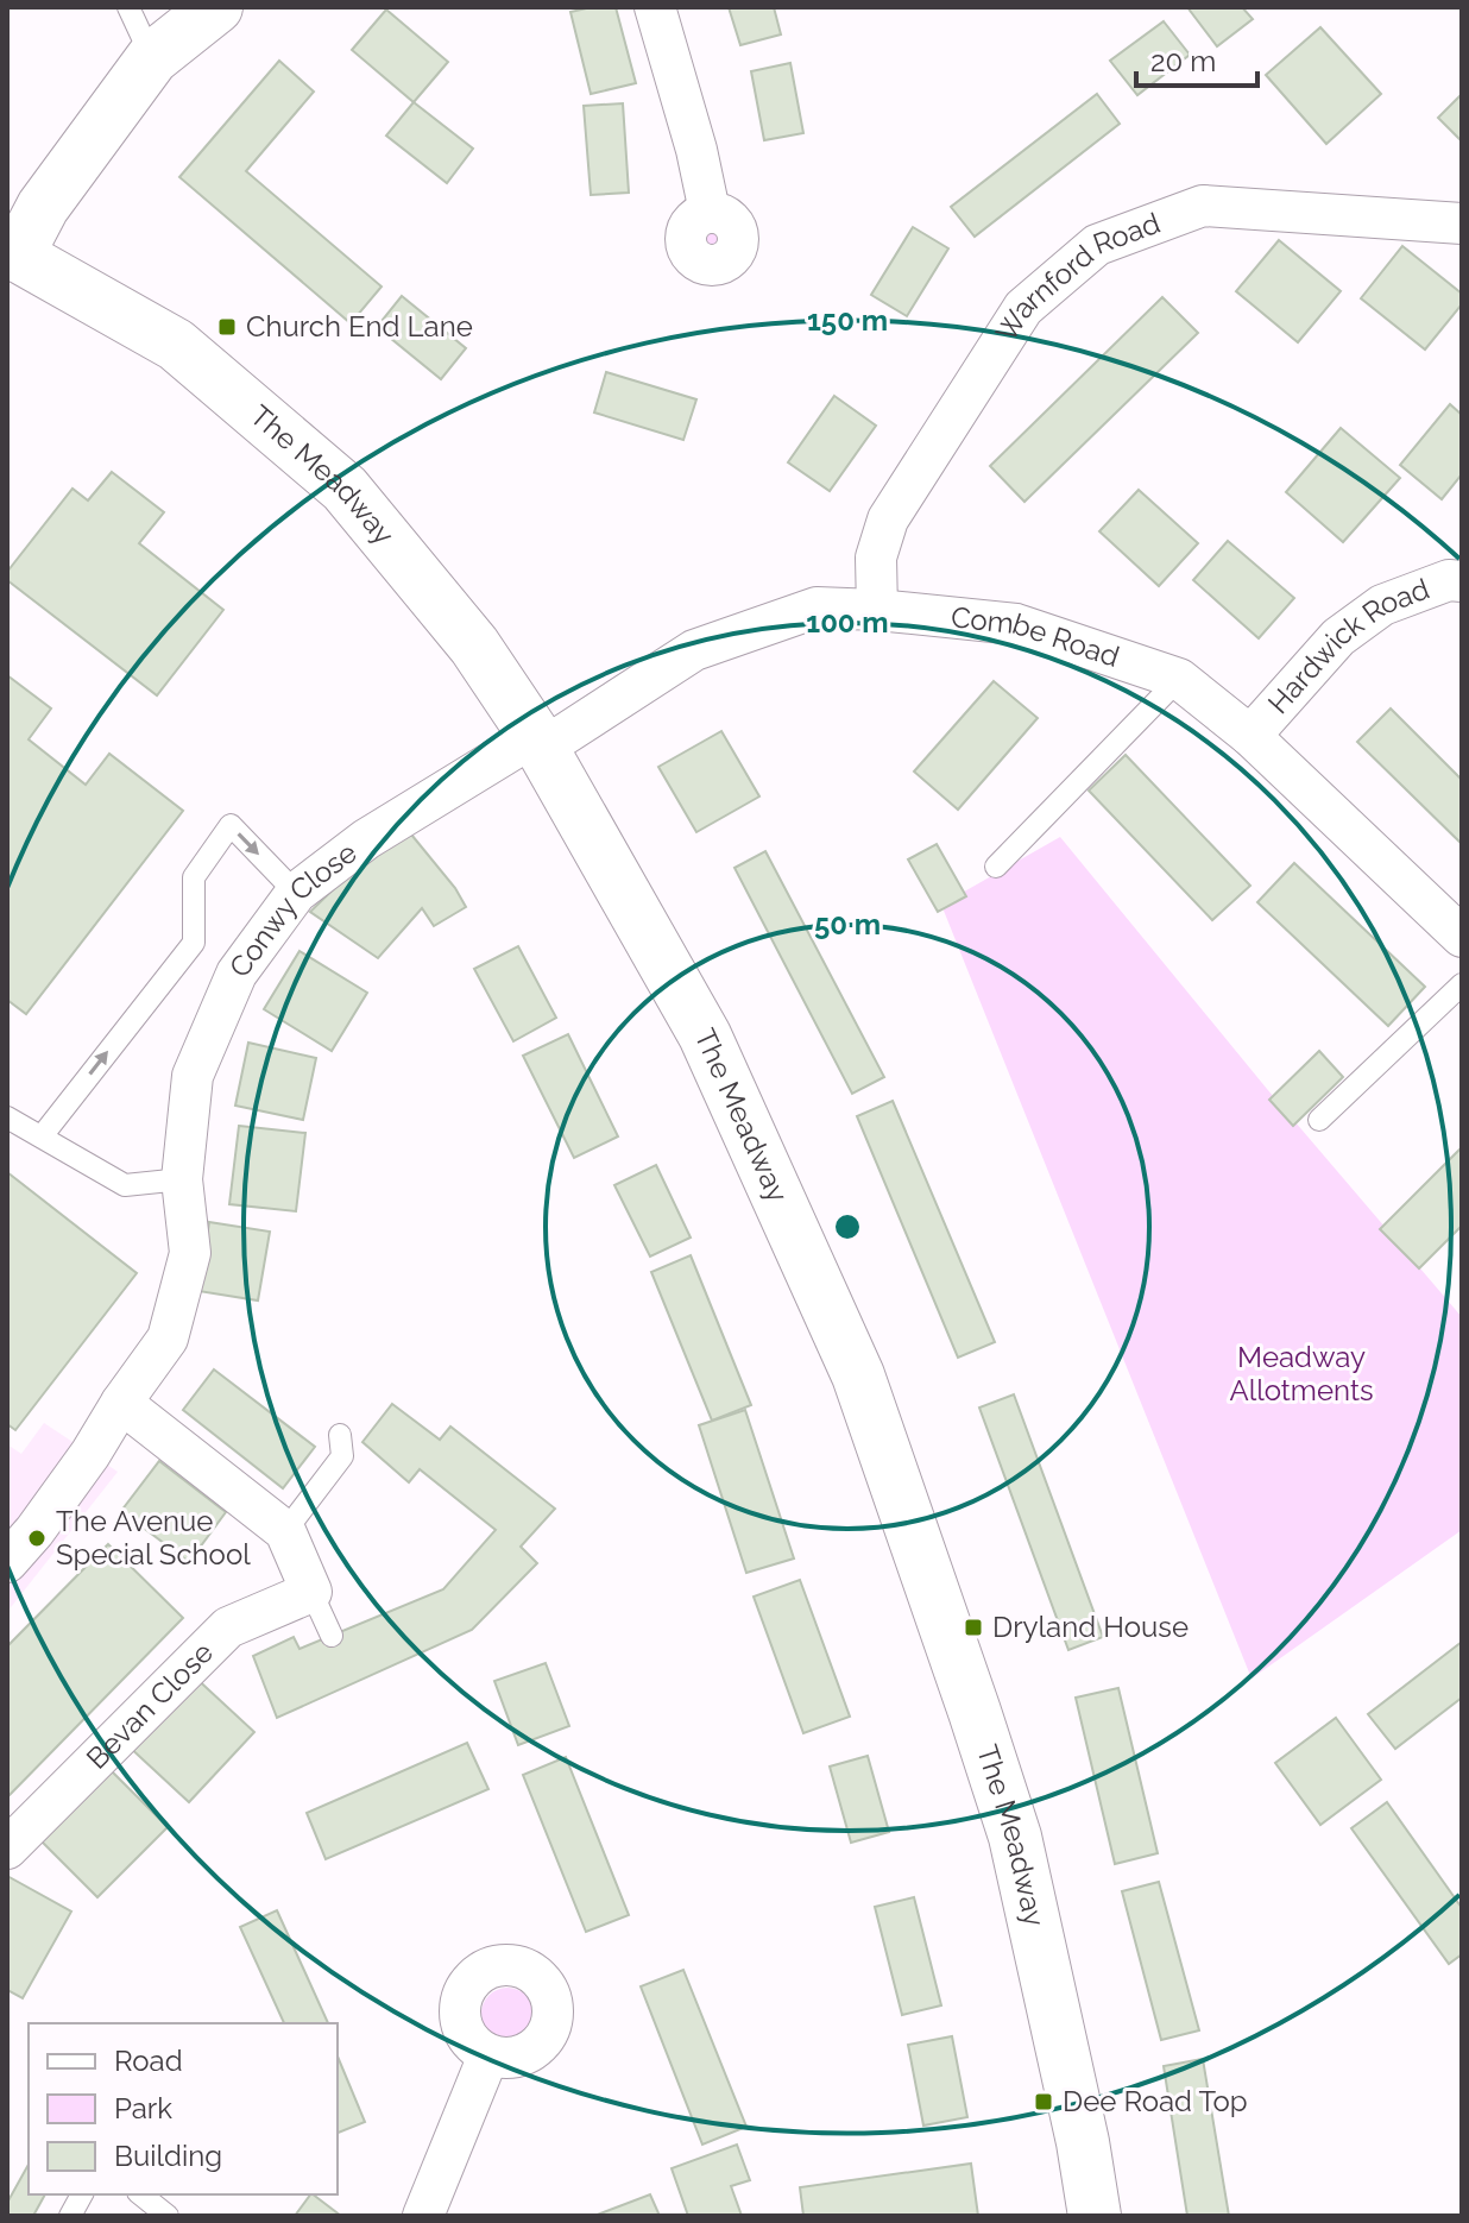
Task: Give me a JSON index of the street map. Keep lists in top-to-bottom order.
{
  "streets": {
    "street": [
      "Warnford Road",
      "The Meadway",
      "Combe Road",
      "Hardwick Road",
      "Conwy Close",
      "Bevan Close"
    ]
  },
  "crossings": [
    ["Warnford Road", "Combe Road"],
    ["The Meadway", "Combe Road"],
    ["The Meadway", "Conwy Close"],
    ["Combe Road", "Hardwick Road"],
    ["Combe Road", "Conwy Close"]
  ],
  "parks": ["Meadway Allotments"],
  "places": {
    "transit": ["Church End Lane", "Dryland House", "Dee Road Top"],
    "other": ["The Avenue Special School"]
  },
  "legend": ["Road", "Park", "Building"],
  "scale_bar": "20 m",
  "rings": ["150 m", "100 m", "50 m"]
}
